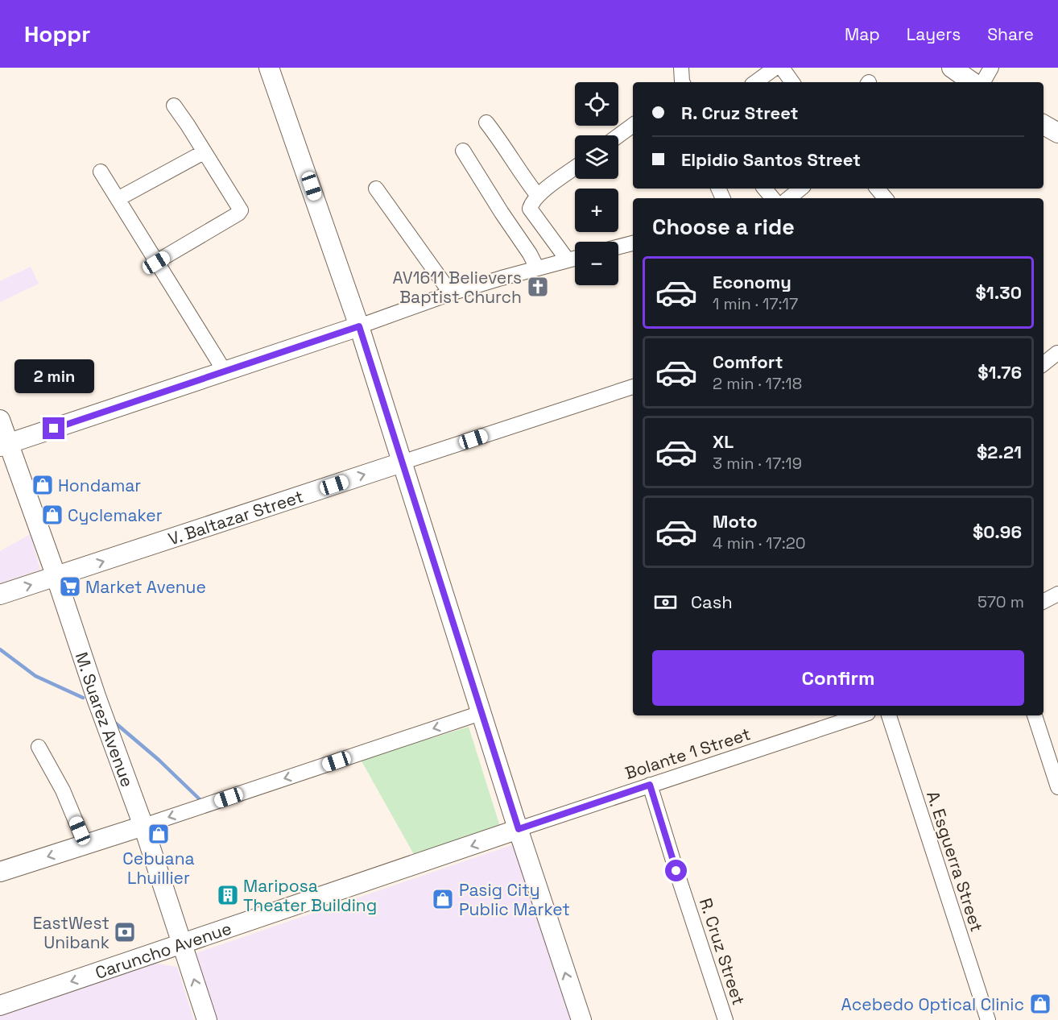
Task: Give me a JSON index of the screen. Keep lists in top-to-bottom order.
{
  "streets": {
    "street": [
      "V. Baltazar Street",
      "M. Suarez Avenue",
      "Bolante 1 Street",
      "A. Esguerra Street",
      "Caruncho Avenue",
      "R. Cruz Street"
    ]
  },
  "crossings": [
    ["V. Baltazar Street", "M. Suarez Avenue"],
    ["M. Suarez Avenue", "Caruncho Avenue"],
    ["Bolante 1 Street", "Caruncho Avenue"],
    ["Bolante 1 Street", "R. Cruz Street"]
  ],
  "places": {
    "church": ["AV1611 Believers Baptist Church"],
    "shop": [
      "Hondamar",
      "Cyclemaker",
      "Cebuana Lhuillier",
      "Pasig City Public Market",
      "Acebedo Optical Clinic"
    ],
    "supermarket": ["Market Avenue"],
    "building": ["Mariposa Theater Building"],
    "bank": ["EastWest Unibank"]
  },
  "page": {
    "header": "Hoppr",
    "nav": ["Map", "Layers", "Share"],
    "map_buttons": ["+", "−"],
    "banner": ["R. Cruz Street", "Elpidio Santos Street"],
    "heading": "Choose a ride",
    "list": [
      {
        "name": "Economy",
        "note": "1 min · 17:17",
        "value": "$1.30"
      },
      {
        "name": "Comfort",
        "note": "2 min · 17:18",
        "value": "$1.76"
      },
      {
        "name": "XL",
        "note": "3 min · 17:19",
        "value": "$2.21"
      },
      {
        "name": "Moto",
        "note": "4 min · 17:20",
        "value": "$0.96"
      }
    ],
    "bubble": "2 min",
    "pay": ["Cash", "570 m"],
    "buttons": "Confirm"
  }
}
